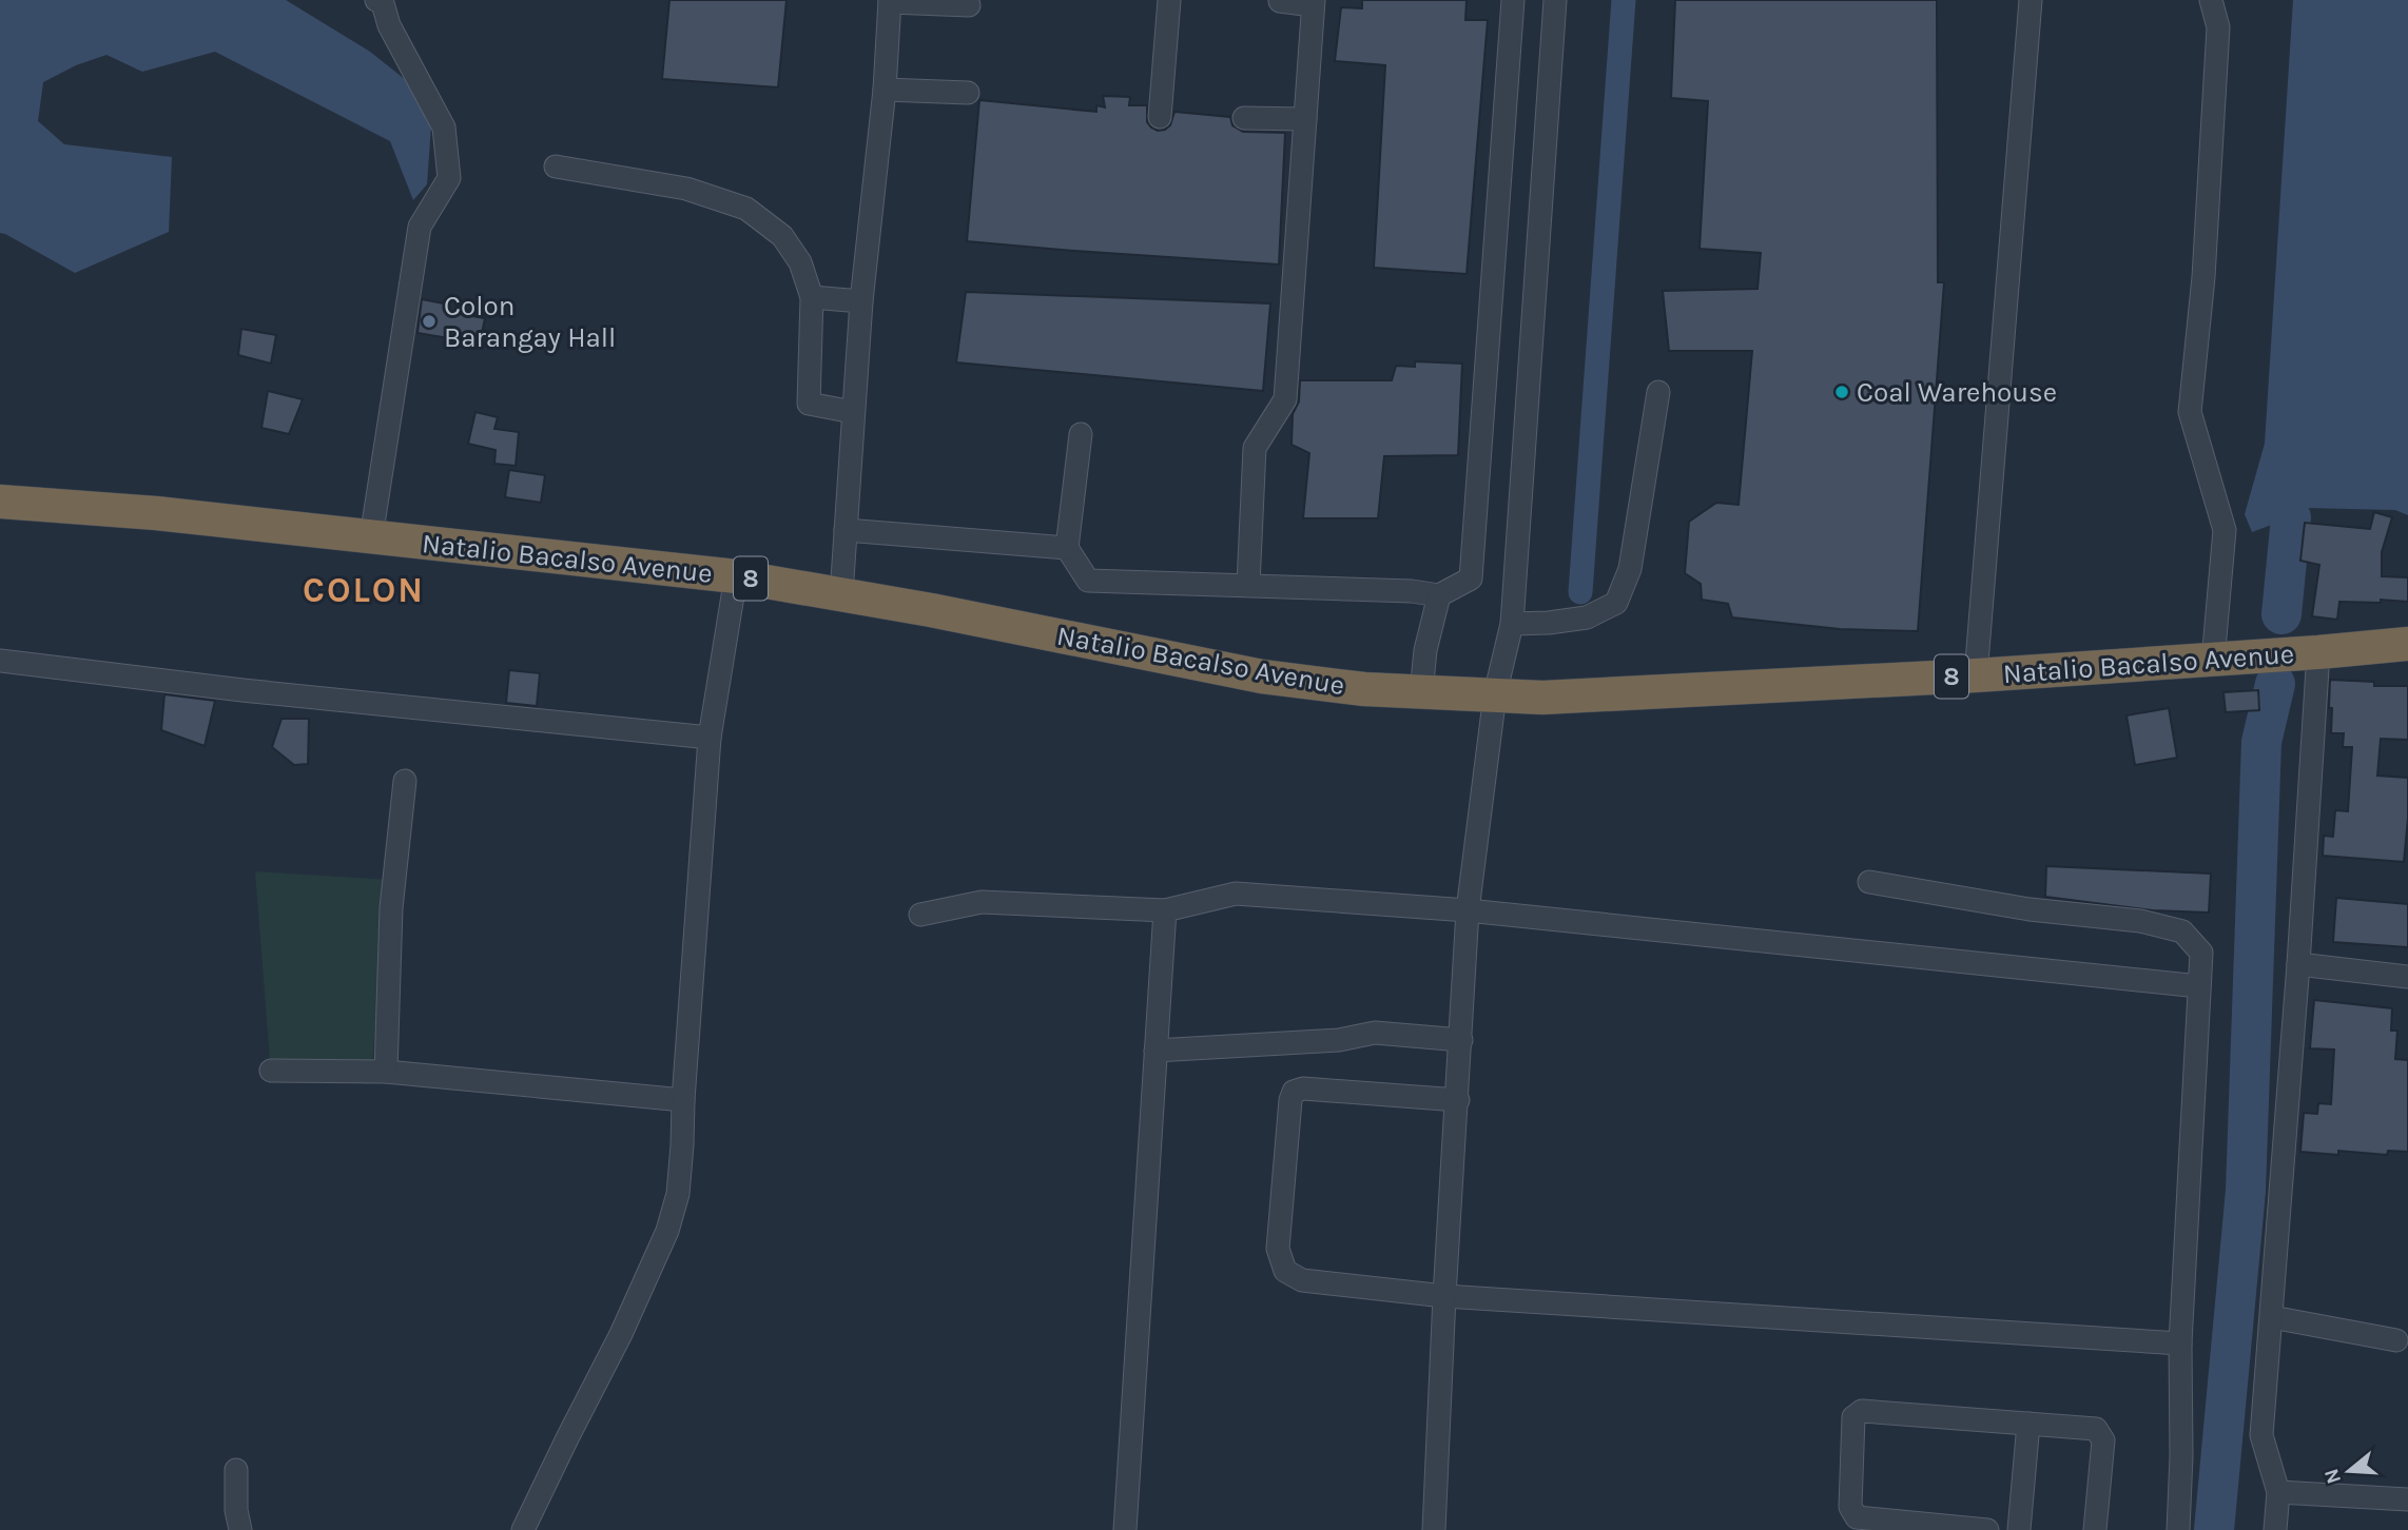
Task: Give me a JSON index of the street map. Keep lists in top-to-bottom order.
{
  "streets": {
    "highway": ["Natalio Bacalso Avenue", "8"]
  },
  "districts": ["COLON"],
  "places": ["Colon Barangay Hall", "Coal Warehouse"],
  "north": "left"
}
